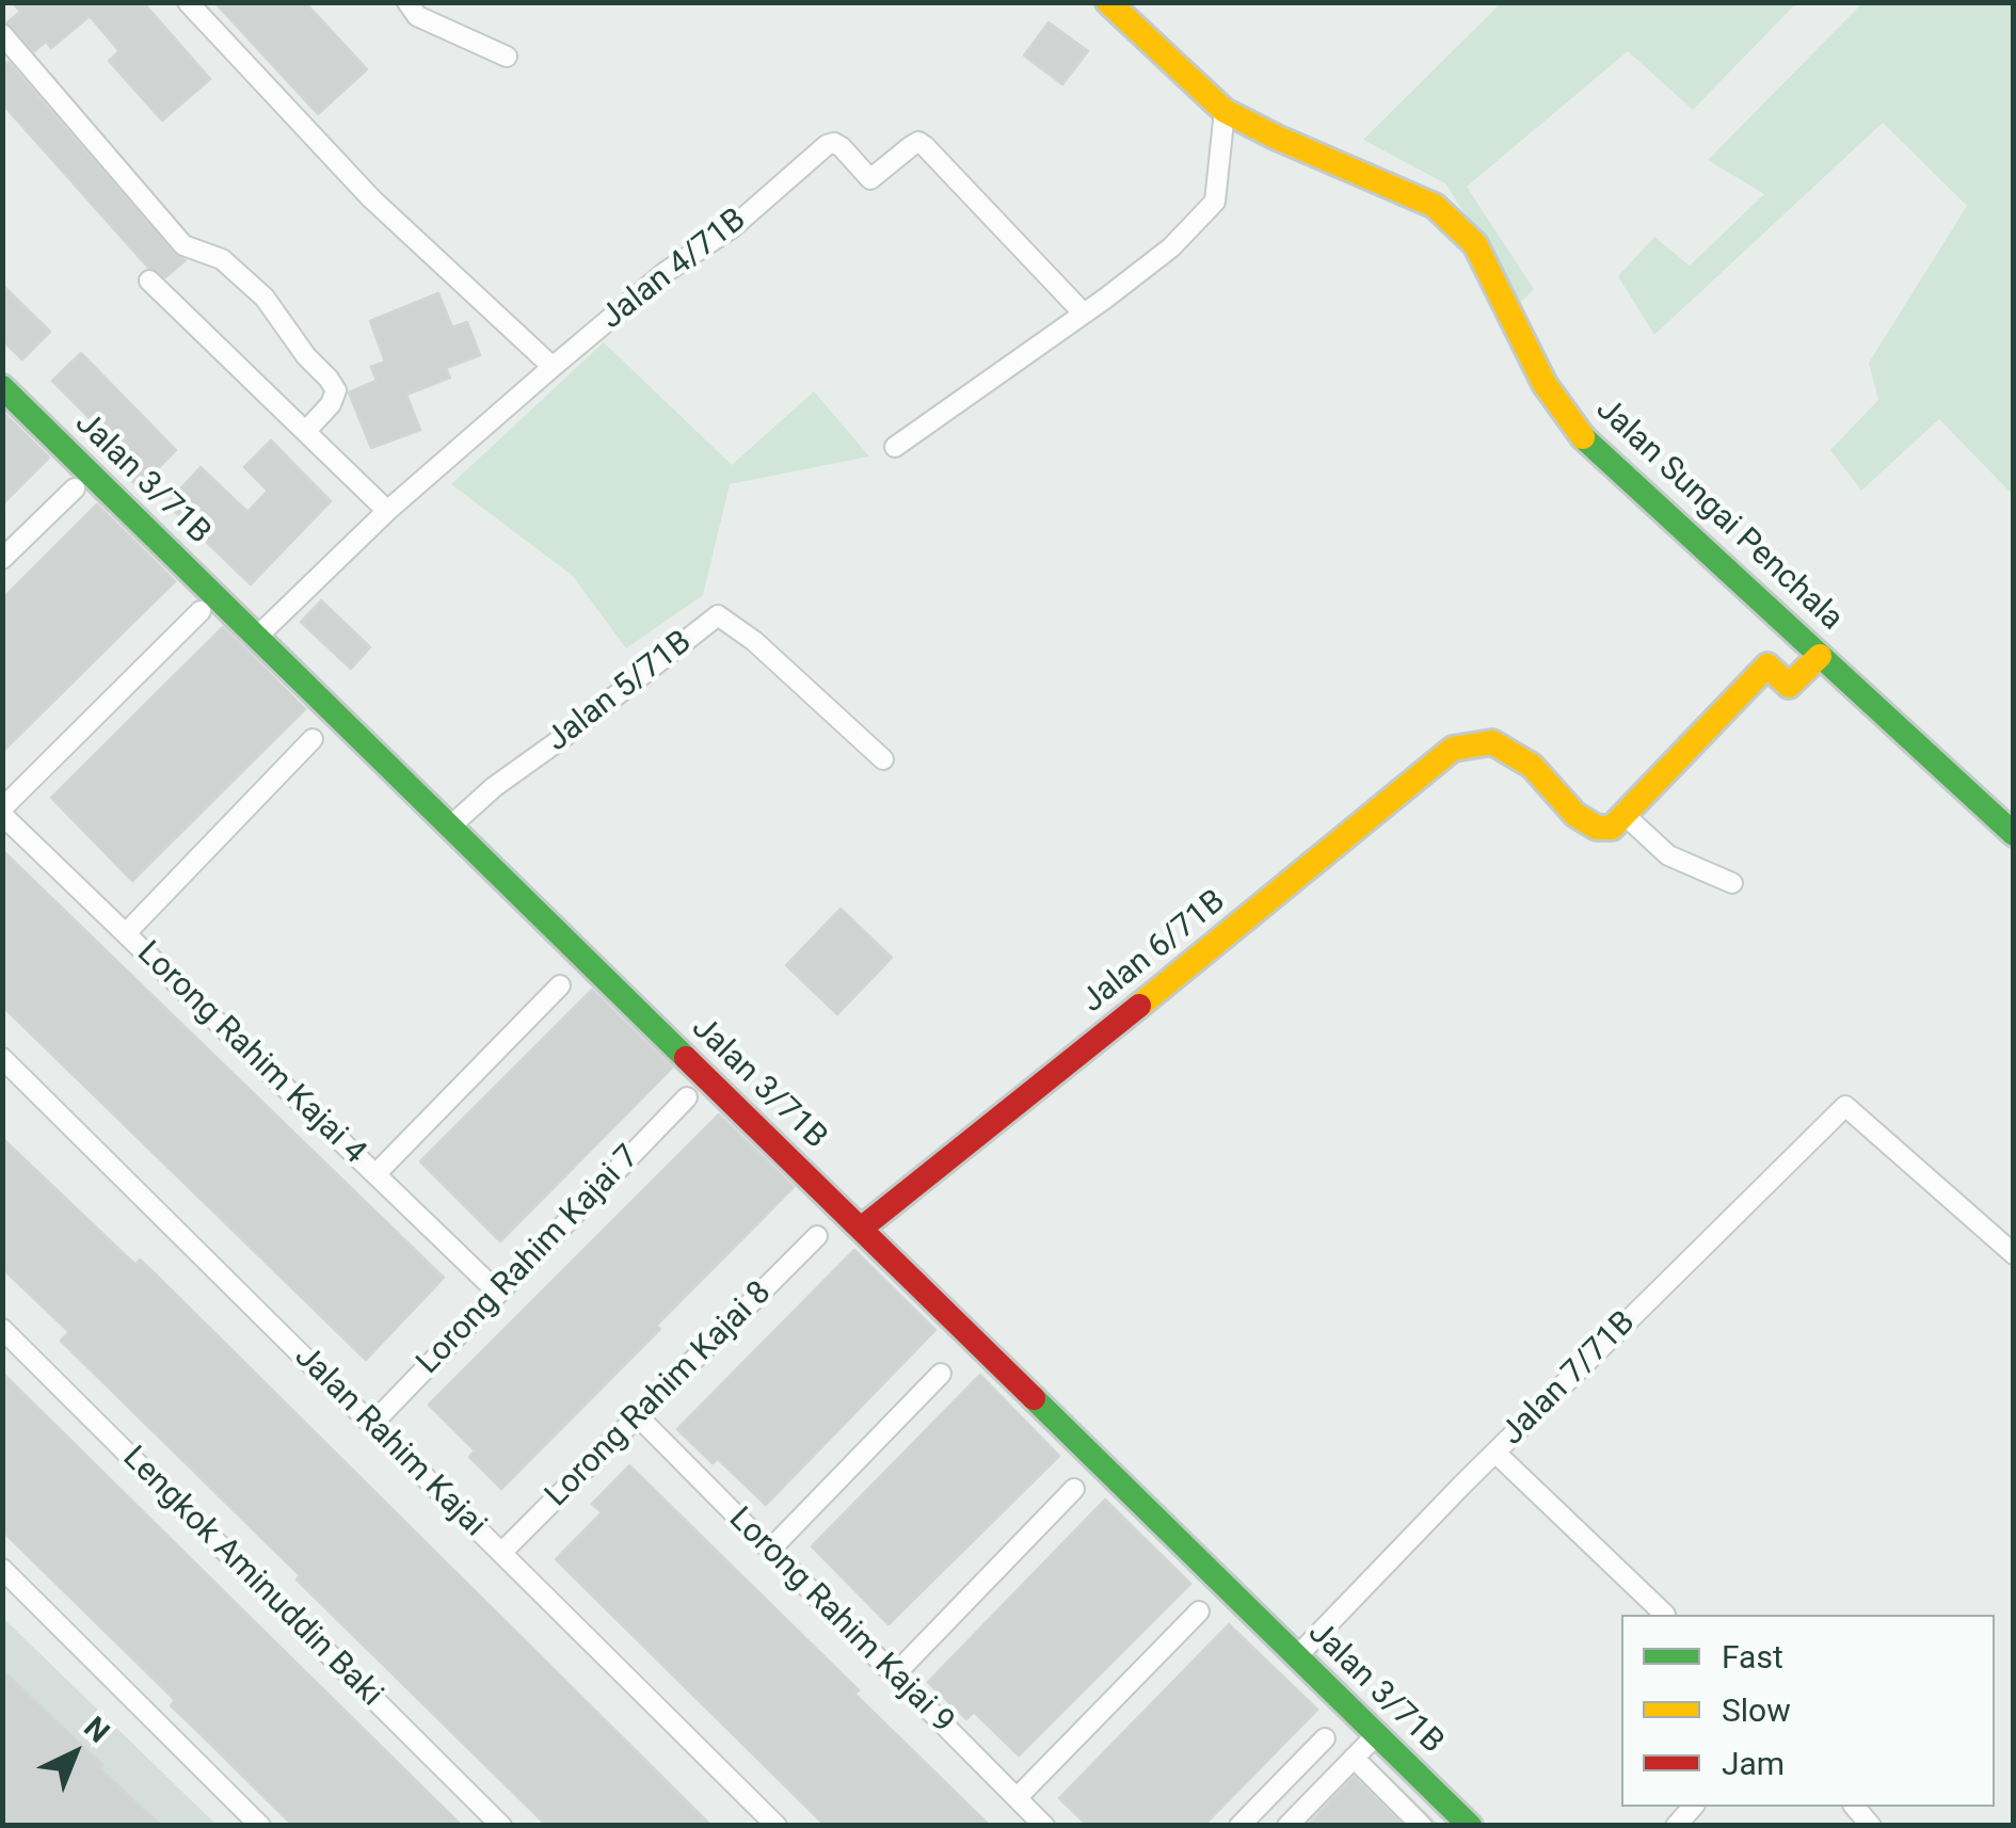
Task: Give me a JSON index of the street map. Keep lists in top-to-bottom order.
{
  "streets": {
    "street": [
      "Jalan 4/71B",
      "Jalan 3/71B",
      "Jalan Sungai Penchala",
      "Jalan 5/71B",
      "Jalan 6/71B",
      "Lorong Rahim Kajai 4",
      "Lorong Rahim Kajai 7",
      "Jalan 7/71B",
      "Lorong Rahim Kajai 8",
      "Jalan Rahim Kajai",
      "Lengkok Aminuddin Baki",
      "Lorong Rahim Kajai 9"
    ]
  },
  "crossings": [
    ["Jalan 4/71B", "Jalan 3/71B"],
    ["Jalan 3/71B", "Jalan 5/71B"],
    ["Jalan 3/71B", "Jalan 6/71B"],
    ["Jalan 3/71B", "Jalan 7/71B"],
    ["Lorong Rahim Kajai 4", "Lorong Rahim Kajai 7"],
    ["Lorong Rahim Kajai 7", "Jalan Rahim Kajai"],
    ["Lorong Rahim Kajai 8", "Jalan Rahim Kajai"],
    ["Lorong Rahim Kajai 8", "Lorong Rahim Kajai 9"]
  ],
  "legend": ["Fast", "Slow", "Jam"],
  "north": "top right"
}
